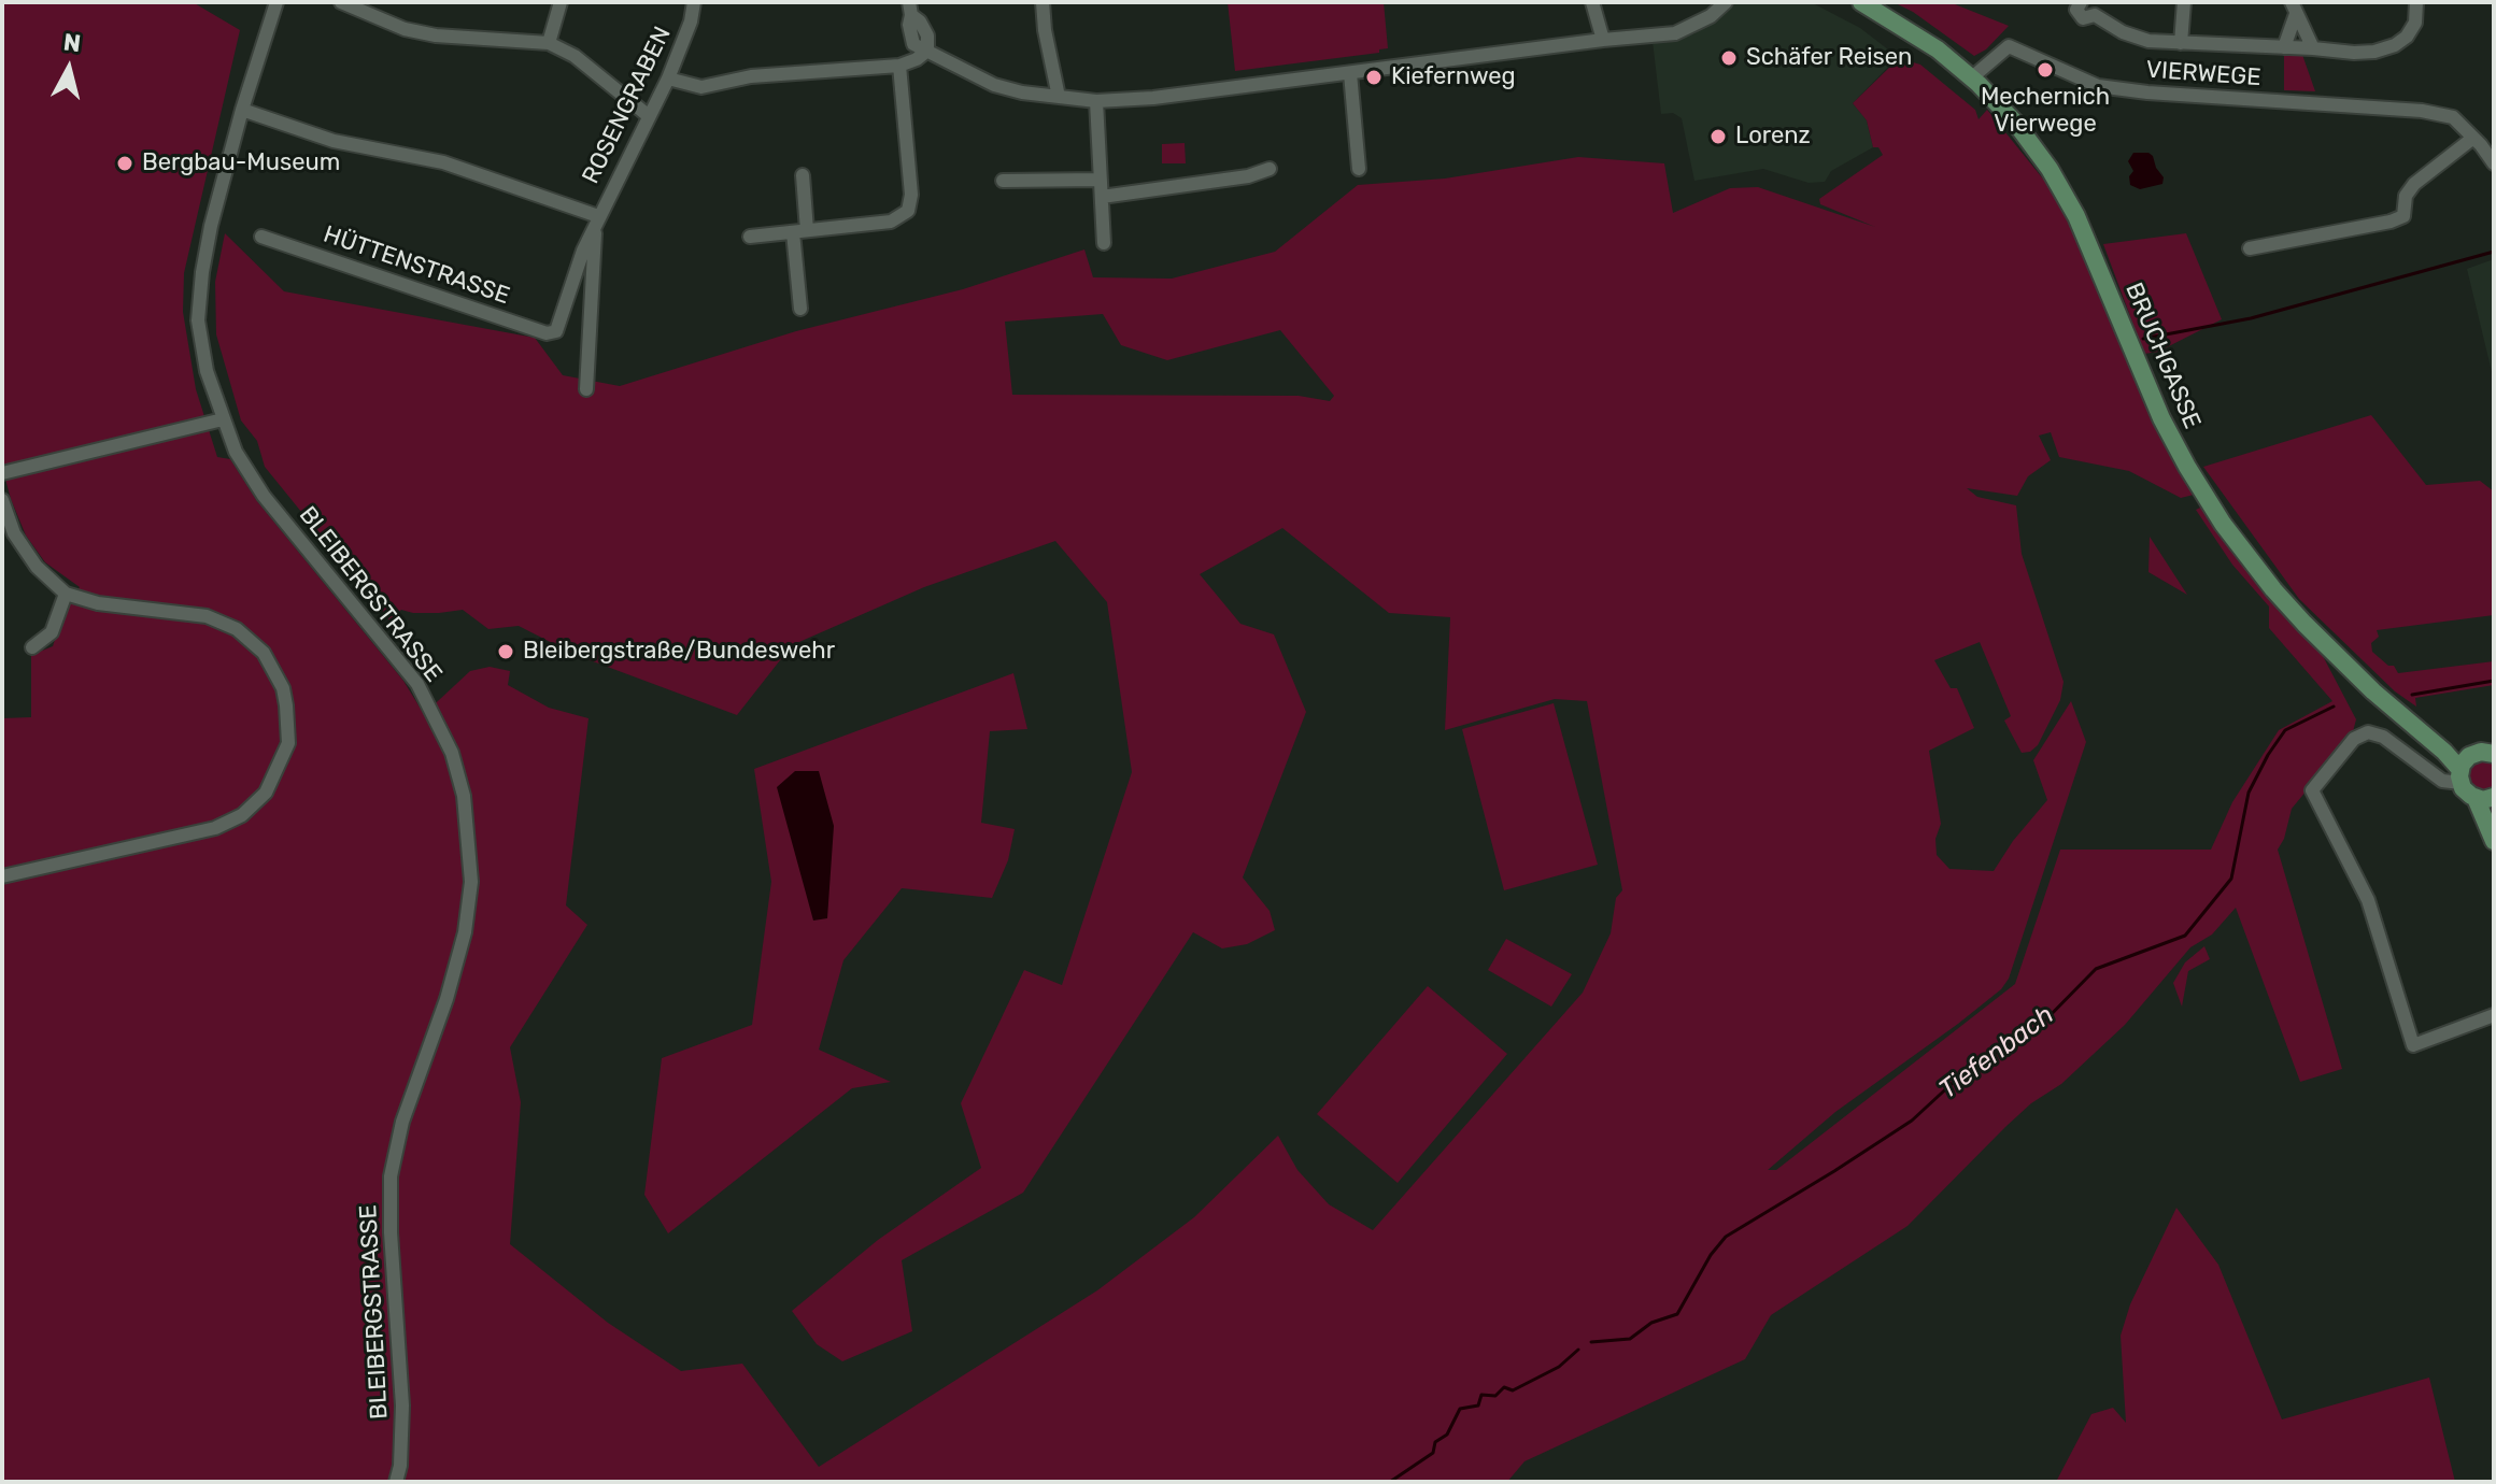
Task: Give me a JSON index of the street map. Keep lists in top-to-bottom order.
{
  "streets": {
    "main road": ["BRUCHGASSE"],
    "street": [
      "VIERWEGE",
      "ROSENGRABEN",
      "HÜTTENSTRASSE",
      "BLEIBERGSTRASSE"
    ]
  },
  "crossings": [
    ["VIERWEGE", "BRUCHGASSE"],
    ["ROSENGRABEN", "HÜTTENSTRASSE"]
  ],
  "water": ["Tiefenbach"],
  "places": [
    "Schäfer Reisen",
    "Mechernich Vierwege",
    "Kiefernweg",
    "Lorenz",
    "Bergbau-Museum",
    "Bleibergstraße/Bundeswehr"
  ],
  "north": "top"
}
